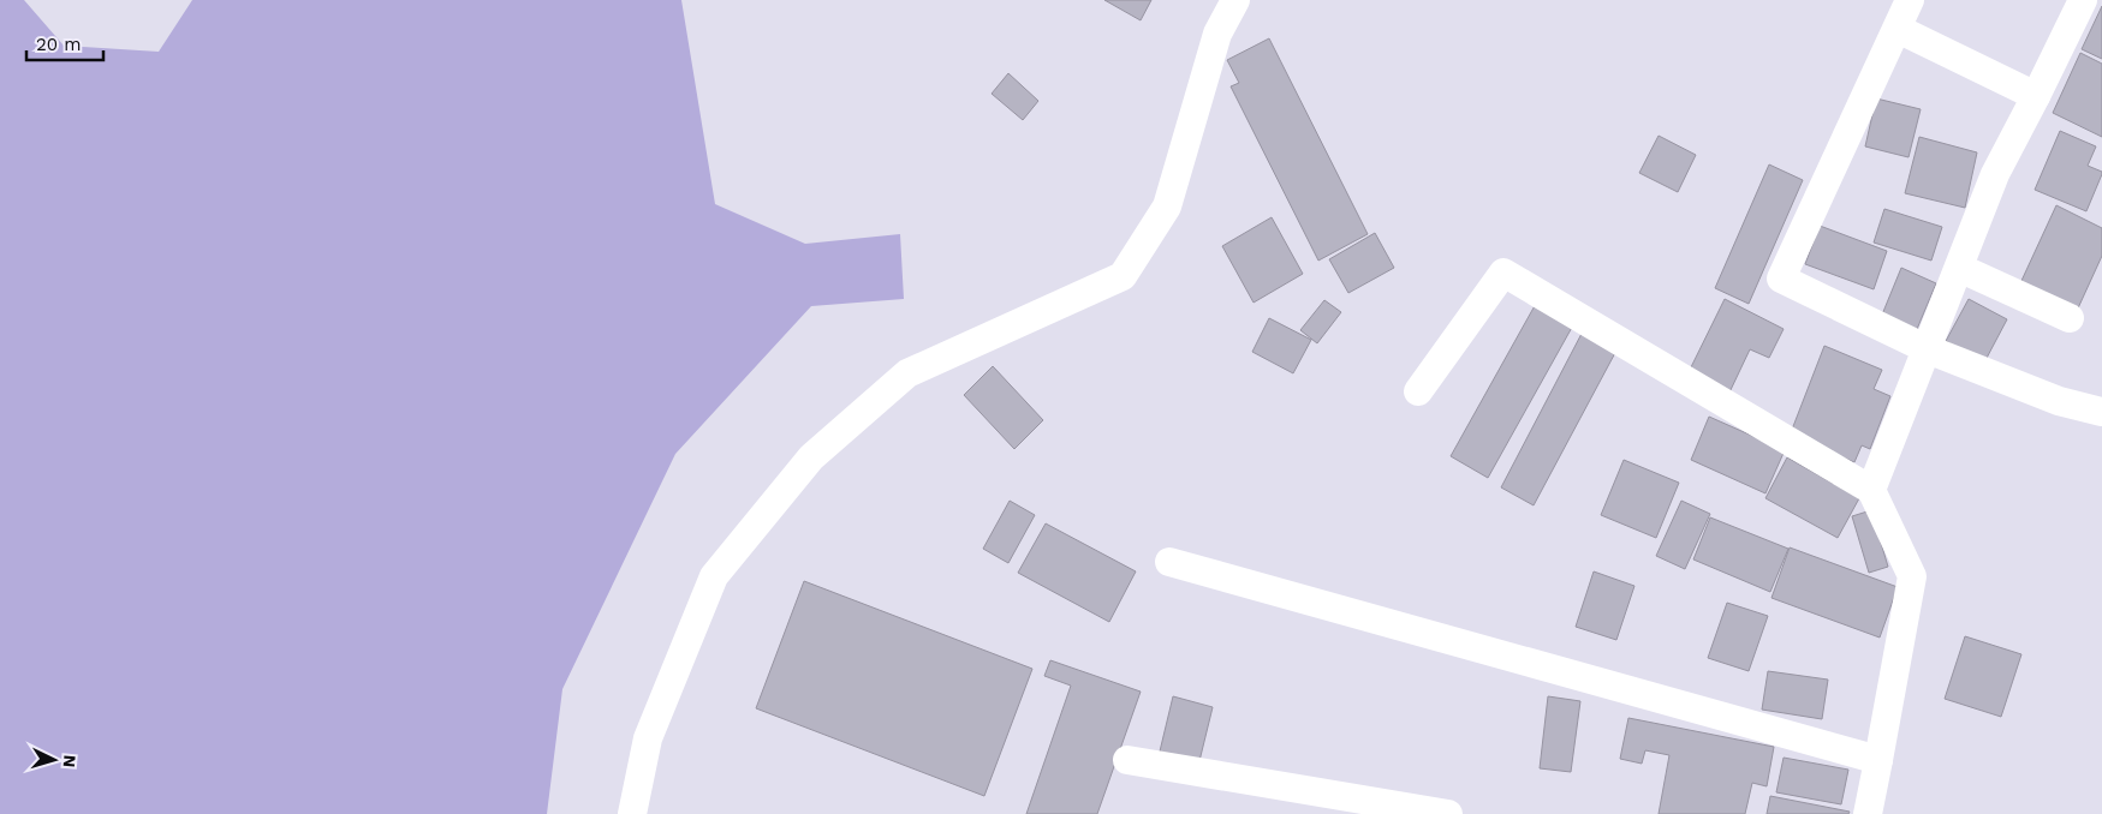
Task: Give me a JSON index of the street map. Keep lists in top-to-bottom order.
{
  "scale_bar": "20 m",
  "north": "right"
}
